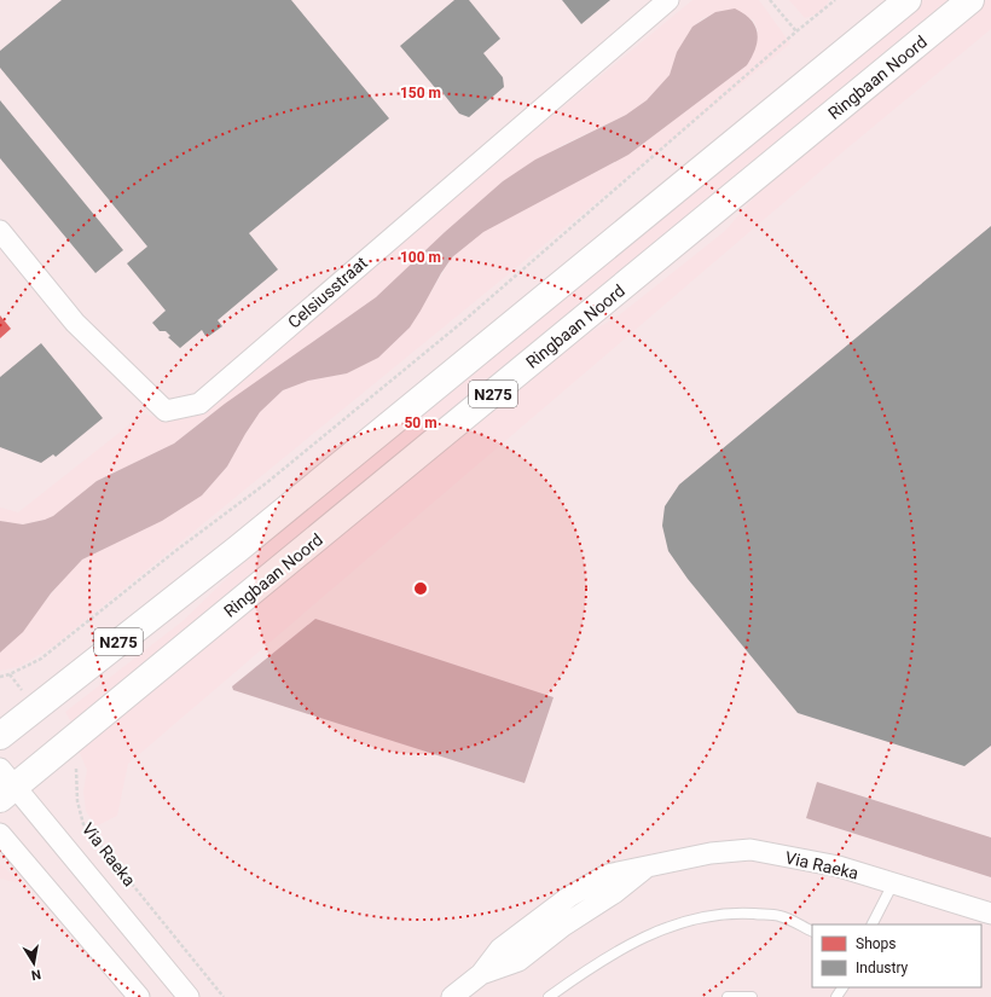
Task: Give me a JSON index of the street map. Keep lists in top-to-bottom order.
{
  "streets": {
    "main road": ["Ringbaan Noord", "N275"],
    "street": ["Celsiusstraat", "Via Raeka"]
  },
  "crossings": [
    ["Ringbaan Noord", "Via Raeka"]
  ],
  "legend": ["Shops", "Industry"],
  "north": "bottom",
  "rings": ["150 m", "100 m", "50 m"]
}
